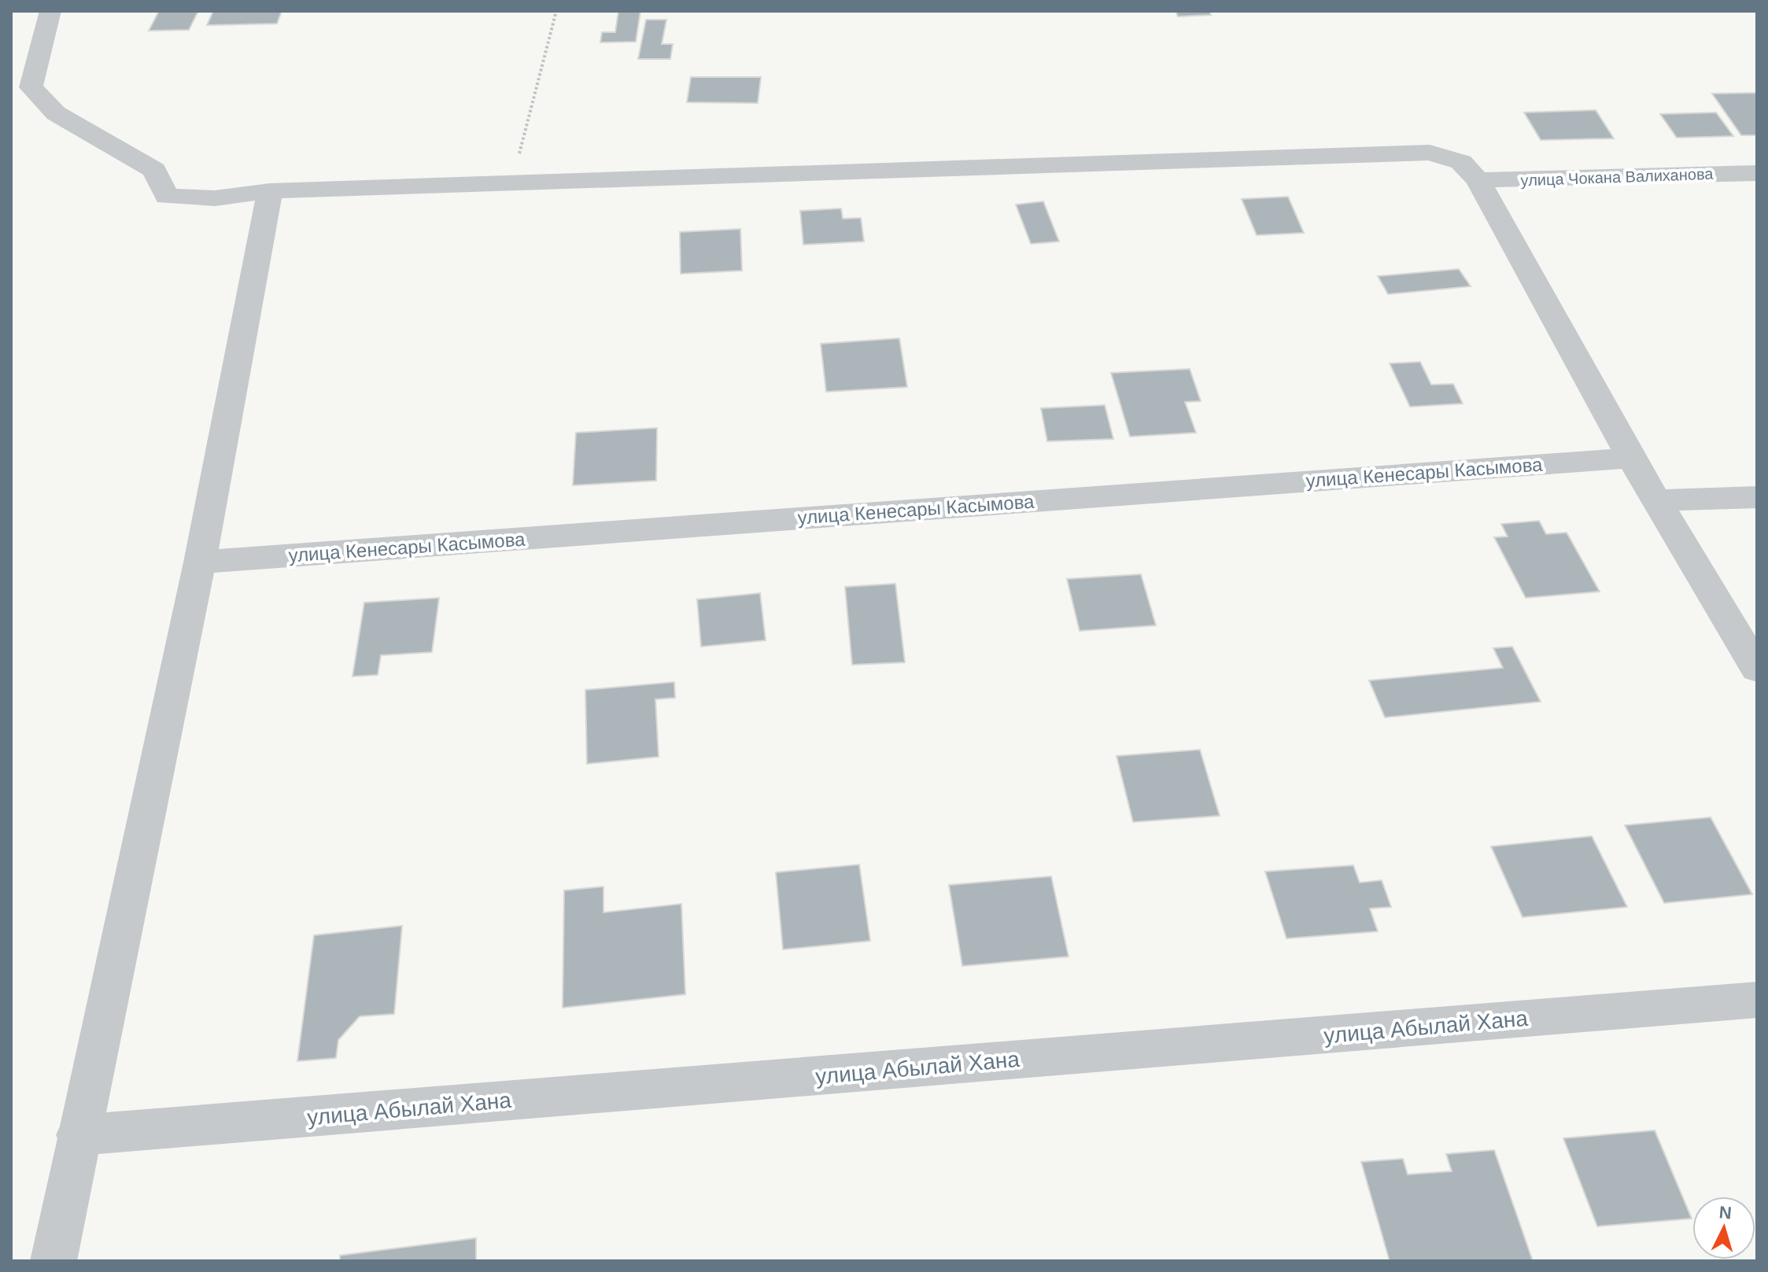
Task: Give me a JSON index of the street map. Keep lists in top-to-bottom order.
{
  "streets": {
    "street": ["улица Чокана Валиханова", "улица Кенесары Касымова", "улица Абылай Хана"]
  },
  "north": "top"
}
